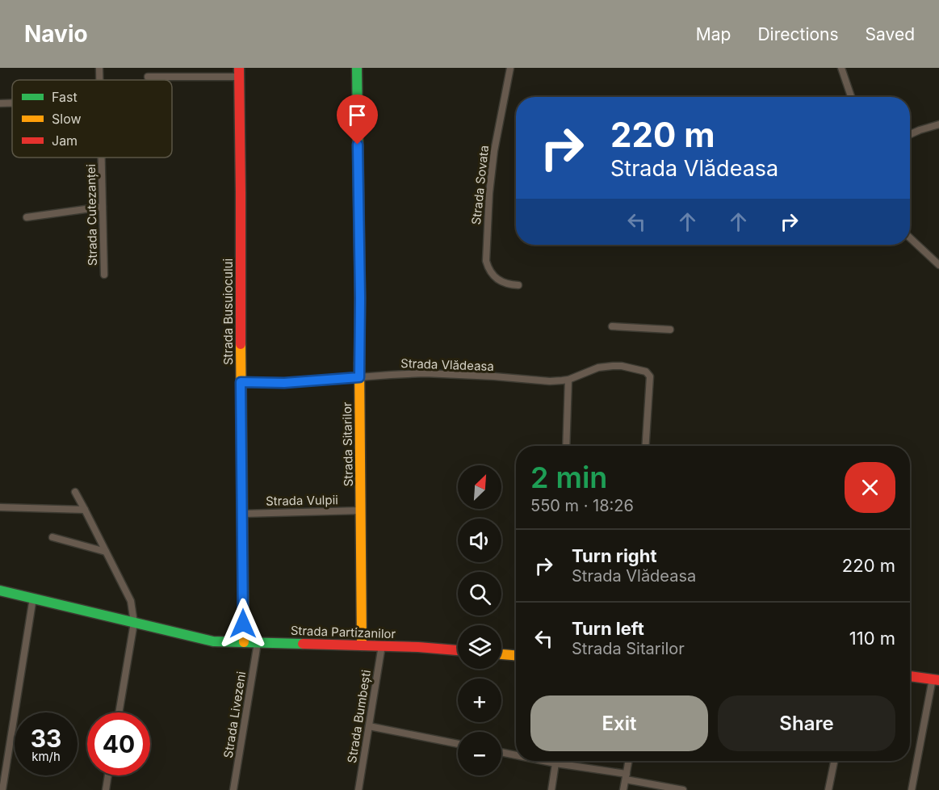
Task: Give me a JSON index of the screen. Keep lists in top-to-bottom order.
{
  "streets": {
    "street": [
      "Strada Sovata",
      "Strada Cutezanței",
      "Strada Busuiocului",
      "Strada Vlădeasa",
      "Strada Sitarilor",
      "Strada Vulpii",
      "Strada Partizanilor",
      "Strada Livezeni",
      "Strada Bumbești"
    ]
  },
  "crossings": [
    ["Strada Busuiocului", "Strada Vlădeasa"],
    ["Strada Busuiocului", "Strada Vulpii"],
    ["Strada Busuiocului", "Strada Partizanilor"],
    ["Strada Vlădeasa", "Strada Sitarilor"],
    ["Strada Sitarilor", "Strada Vulpii"],
    ["Strada Sitarilor", "Strada Partizanilor"],
    ["Strada Partizanilor", "Strada Livezeni"],
    ["Strada Partizanilor", "Strada Bumbești"]
  ],
  "legend": ["Fast", "Slow", "Jam"],
  "north": "top right",
  "page": {
    "header": "Navio",
    "nav": ["Map", "Directions", "Saved"],
    "turn": ["220 m", "Strada Vlădeasa"],
    "heading": ["2 min", "550 m · 18:26"],
    "map_buttons": ["+", "−"],
    "list": [
      {
        "name": "Turn right",
        "note": "Strada Vlădeasa",
        "value": "220 m"
      },
      {
        "name": "Turn left",
        "note": "Strada Sitarilor",
        "value": "110 m"
      }
    ],
    "buttons": ["Exit", "Share"],
    "speed": "33 km/h",
    "limit": "40"
  }
}
